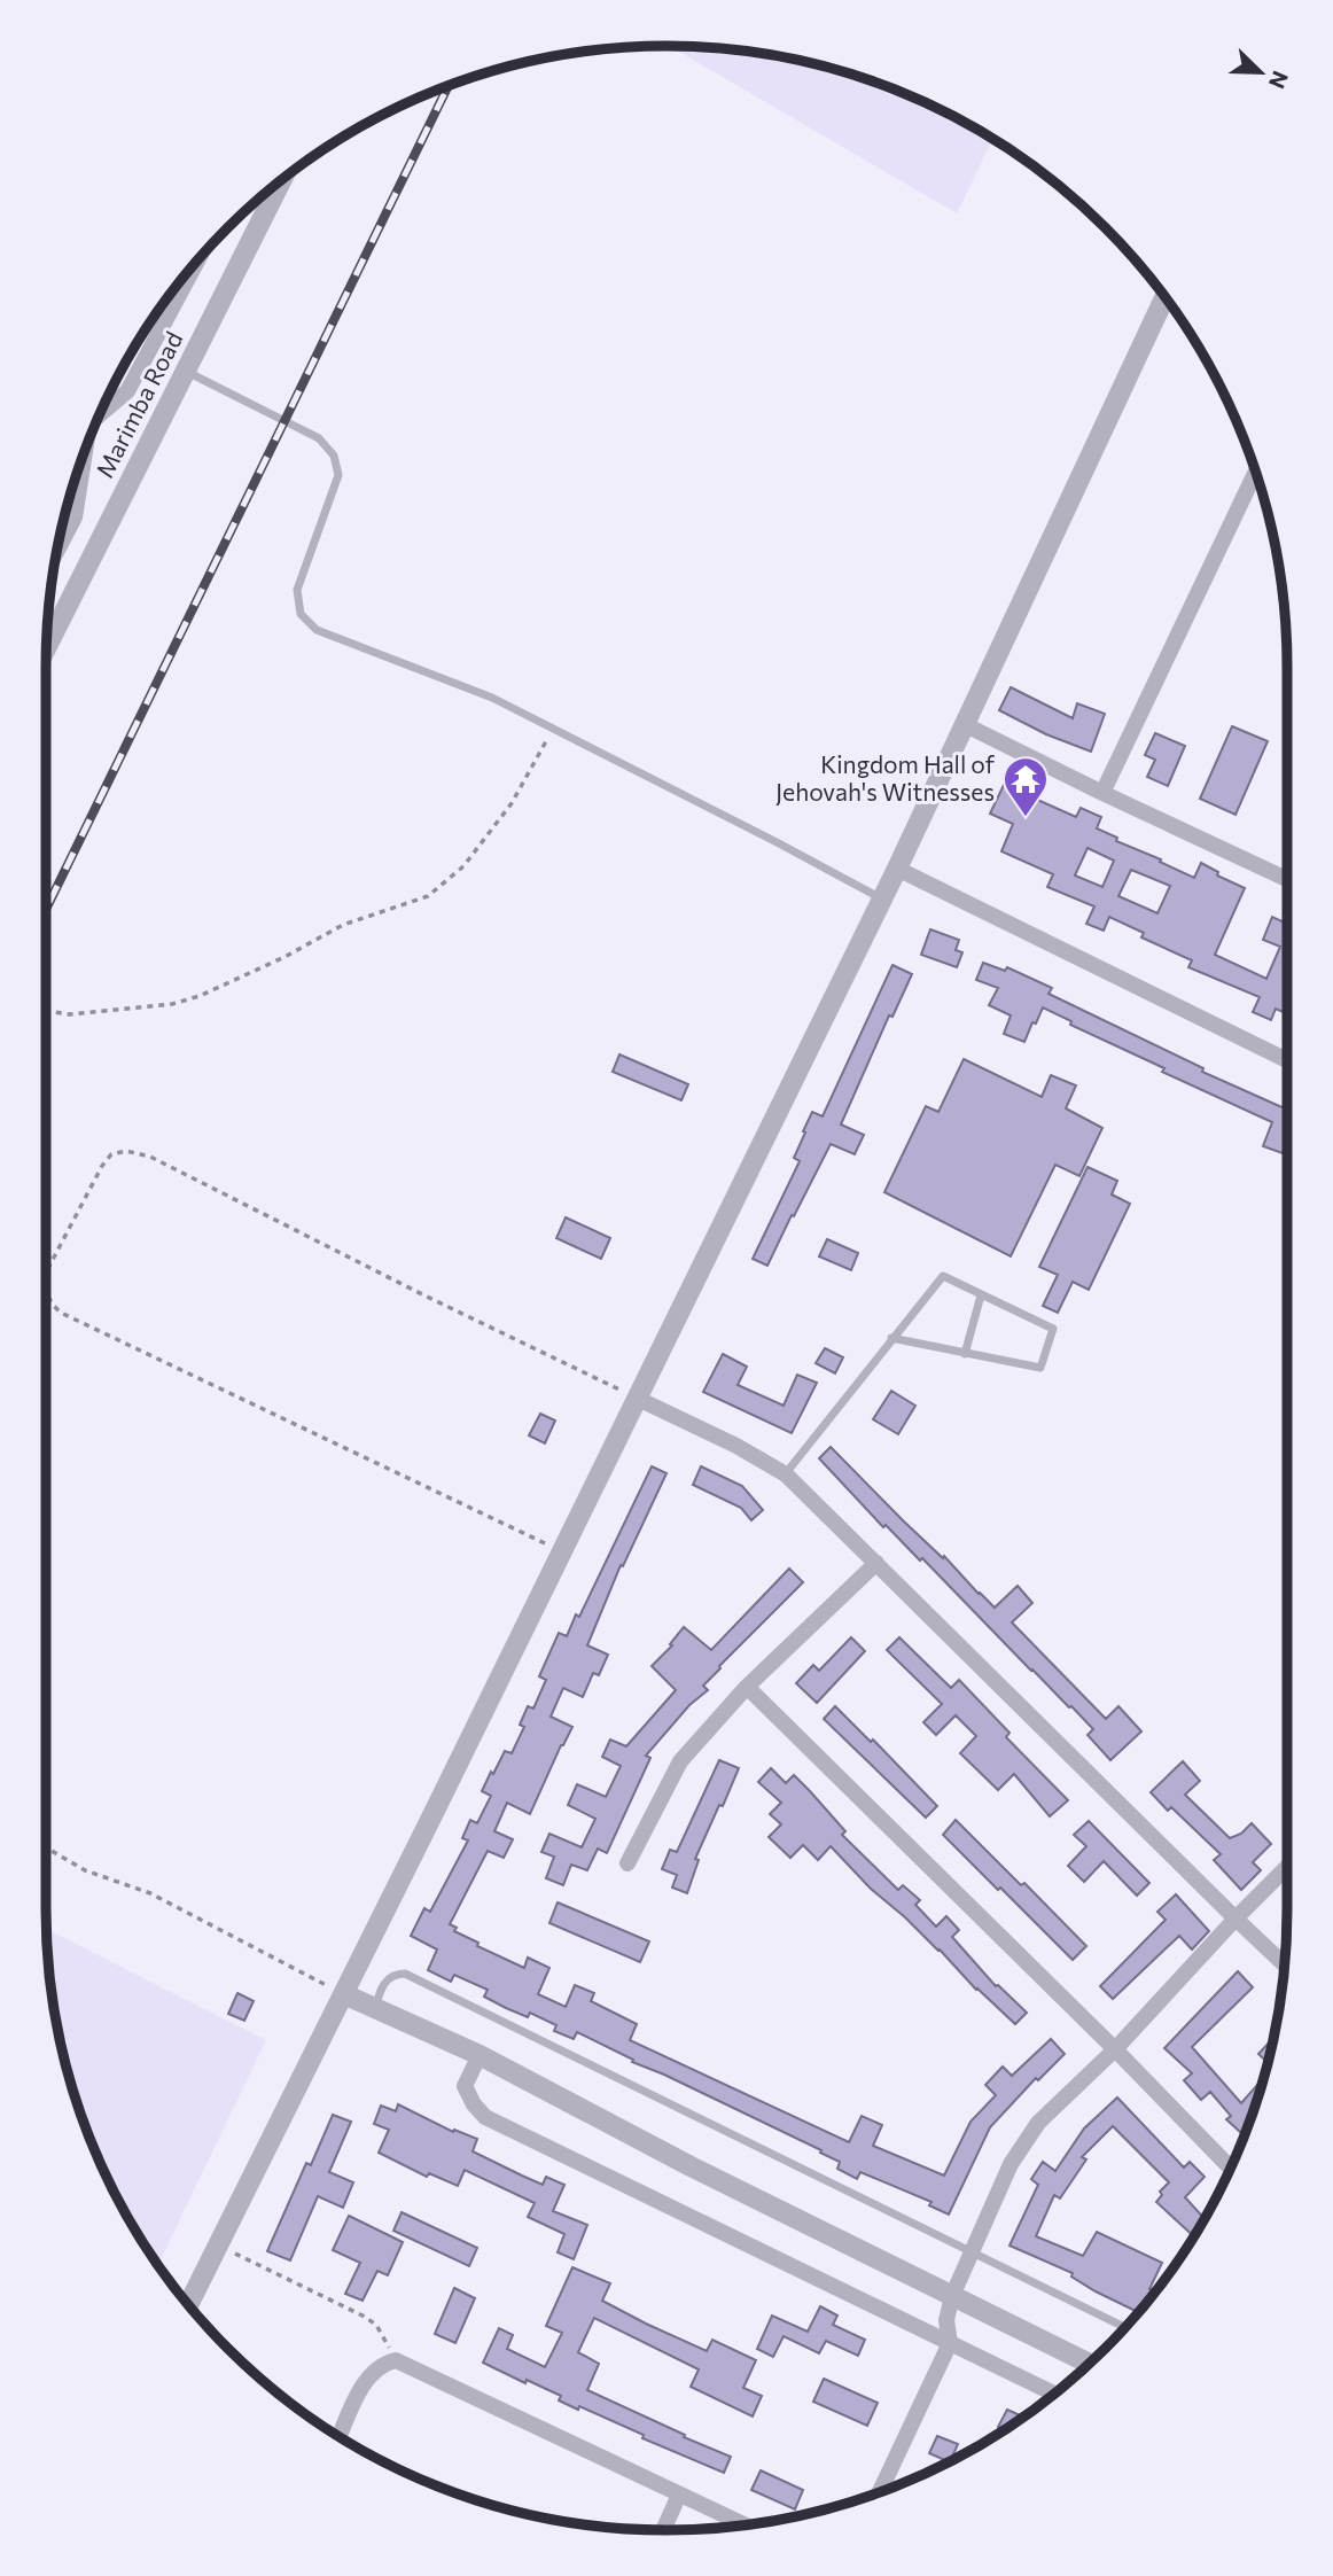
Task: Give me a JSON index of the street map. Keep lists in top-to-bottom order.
{
  "streets": {
    "street": ["Marimba Road"]
  },
  "places": {
    "temple": ["Kingdom Hall of Jehovah's Witnesses"]
  },
  "north": "bottom right"
}
